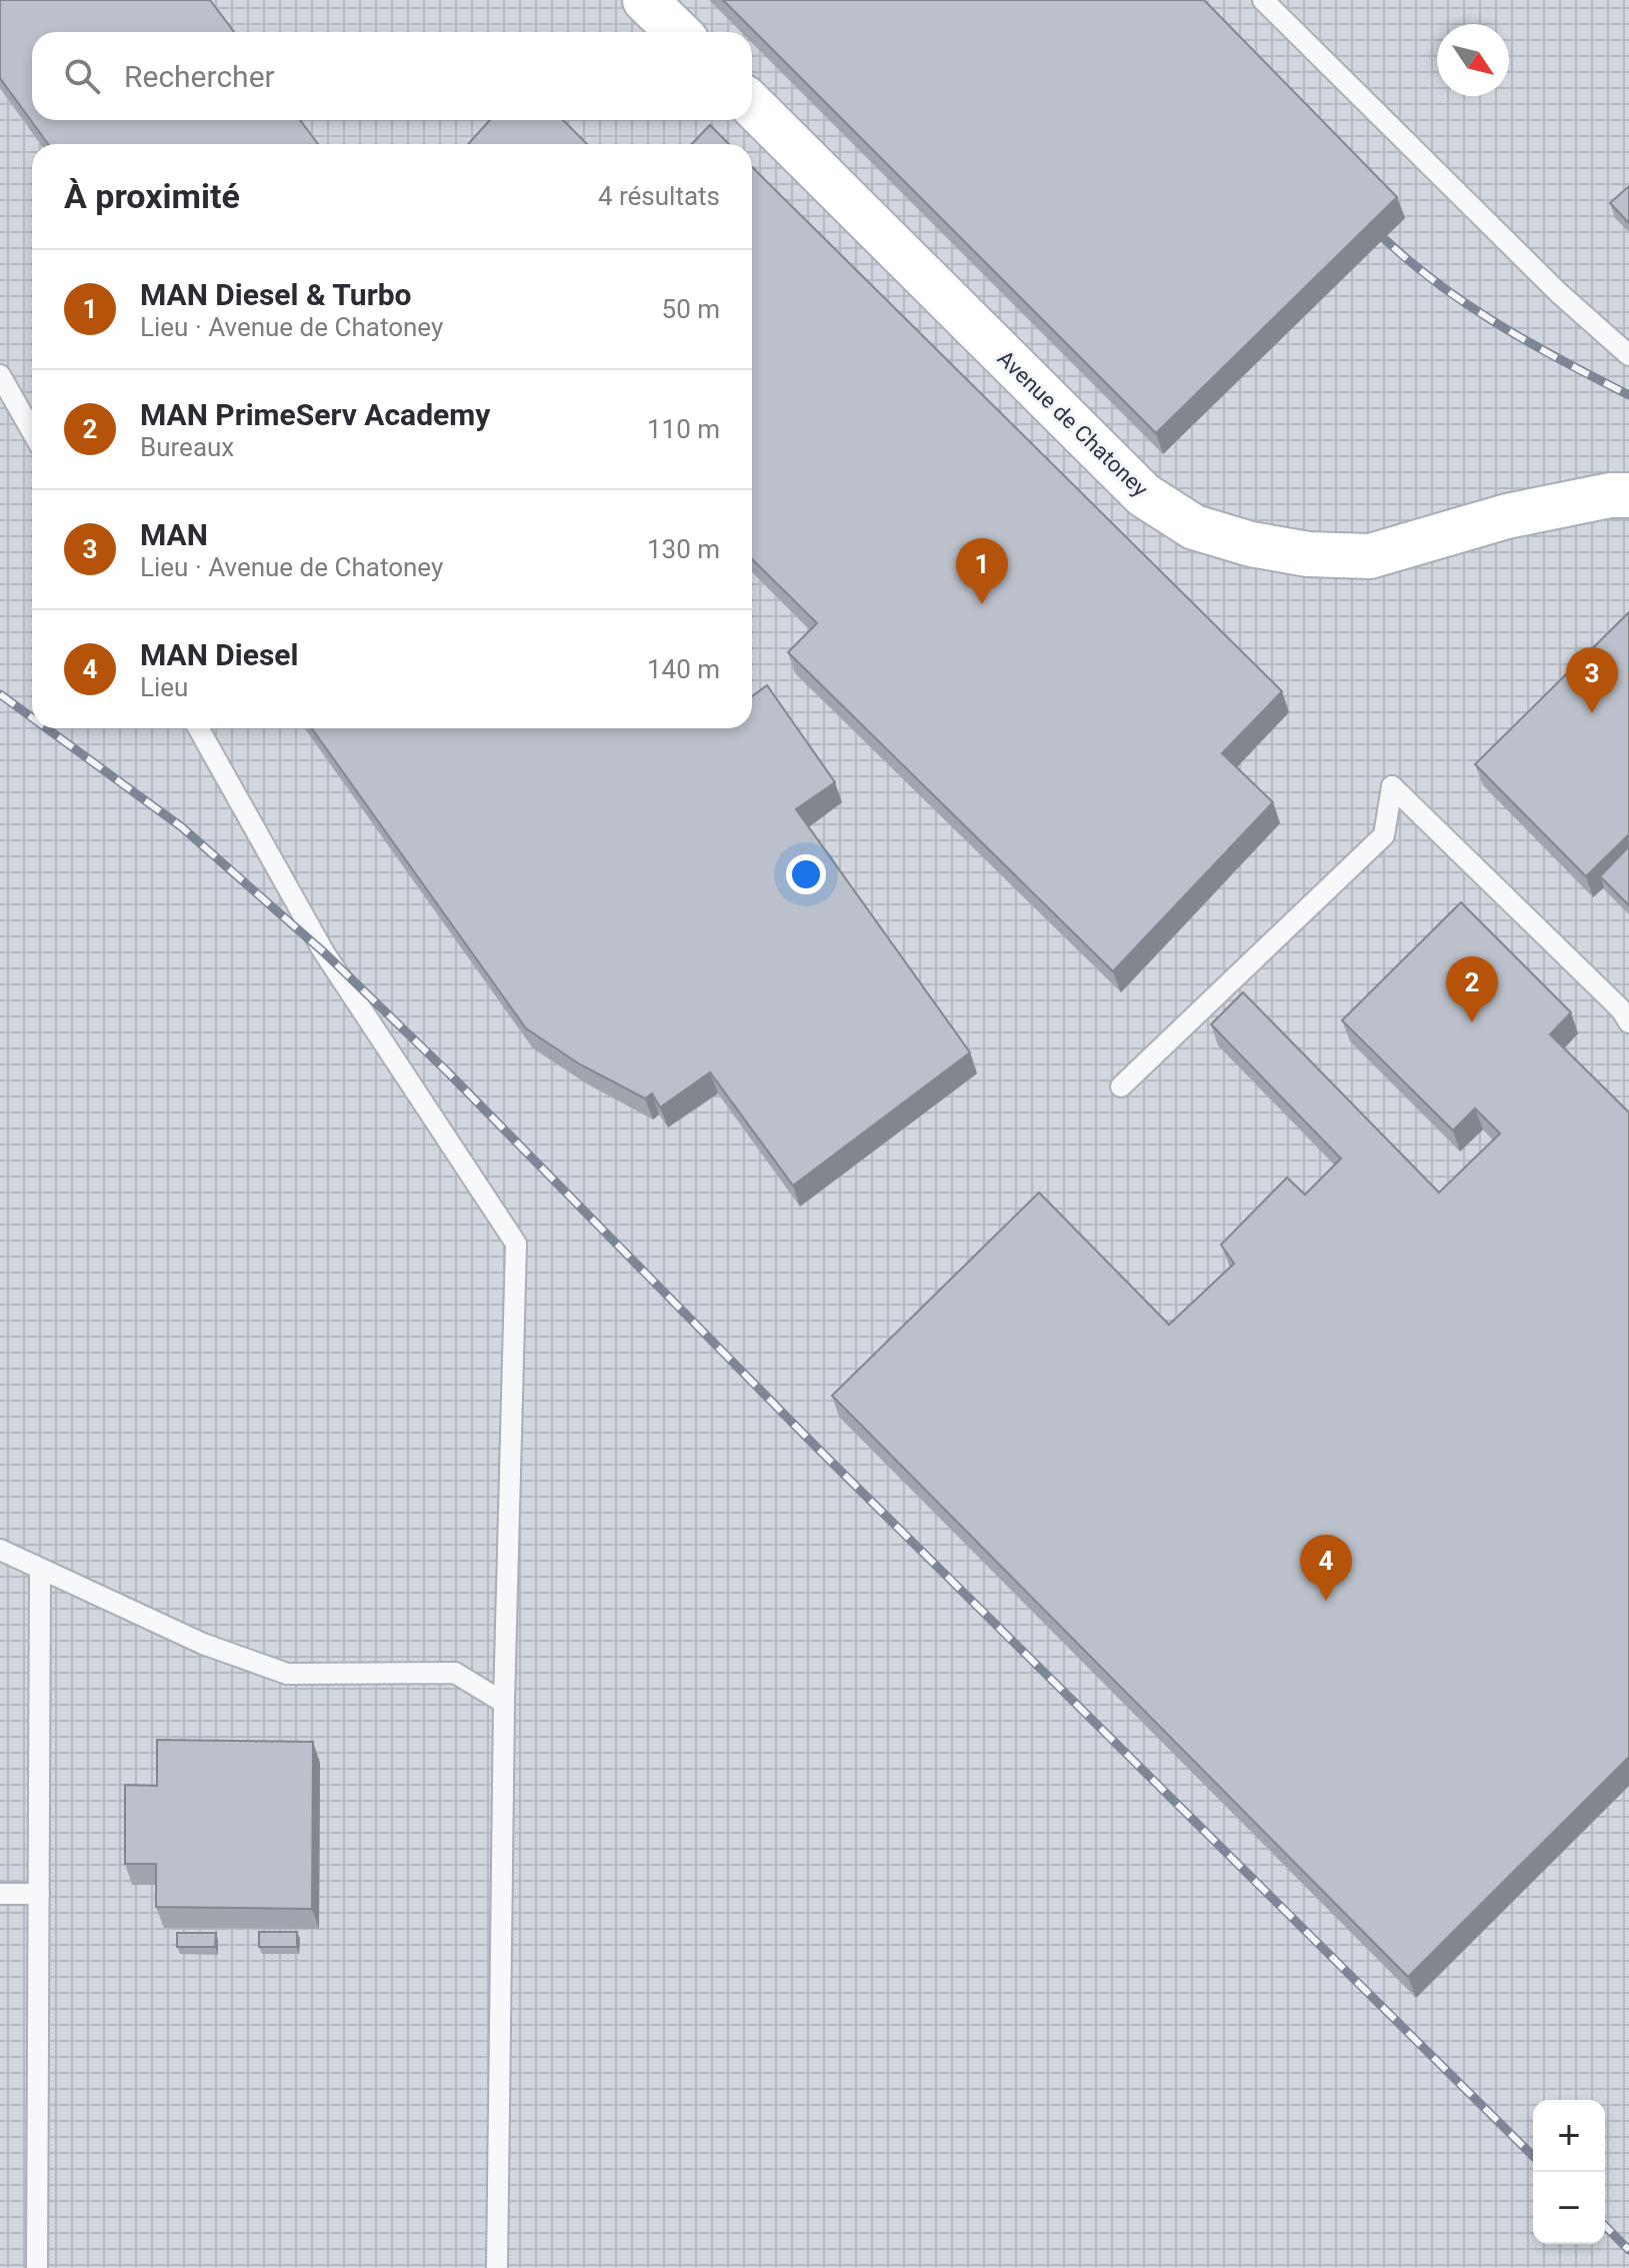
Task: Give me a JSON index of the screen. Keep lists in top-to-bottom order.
{
  "streets": {
    "street": ["Avenue de Chatoney"]
  },
  "north": "bottom right",
  "page": {
    "search": "Rechercher",
    "heading": ["À proximité", "4 résultats"],
    "list": [
      {
        "mark": "1",
        "name": "MAN Diesel & Turbo",
        "note": "Lieu · Avenue de Chatoney",
        "value": "50 m"
      },
      {
        "mark": "2",
        "name": "MAN PrimeServ Academy",
        "note": "Bureaux",
        "value": "110 m"
      },
      {
        "mark": "3",
        "name": "MAN",
        "note": "Lieu · Avenue de Chatoney",
        "value": "130 m"
      },
      {
        "mark": "4",
        "name": "MAN Diesel",
        "note": "Lieu",
        "value": "140 m"
      }
    ],
    "pins": [
      "1",
      "3",
      "2",
      "4"
    ],
    "map_buttons": ["+", "−"]
  }
}
